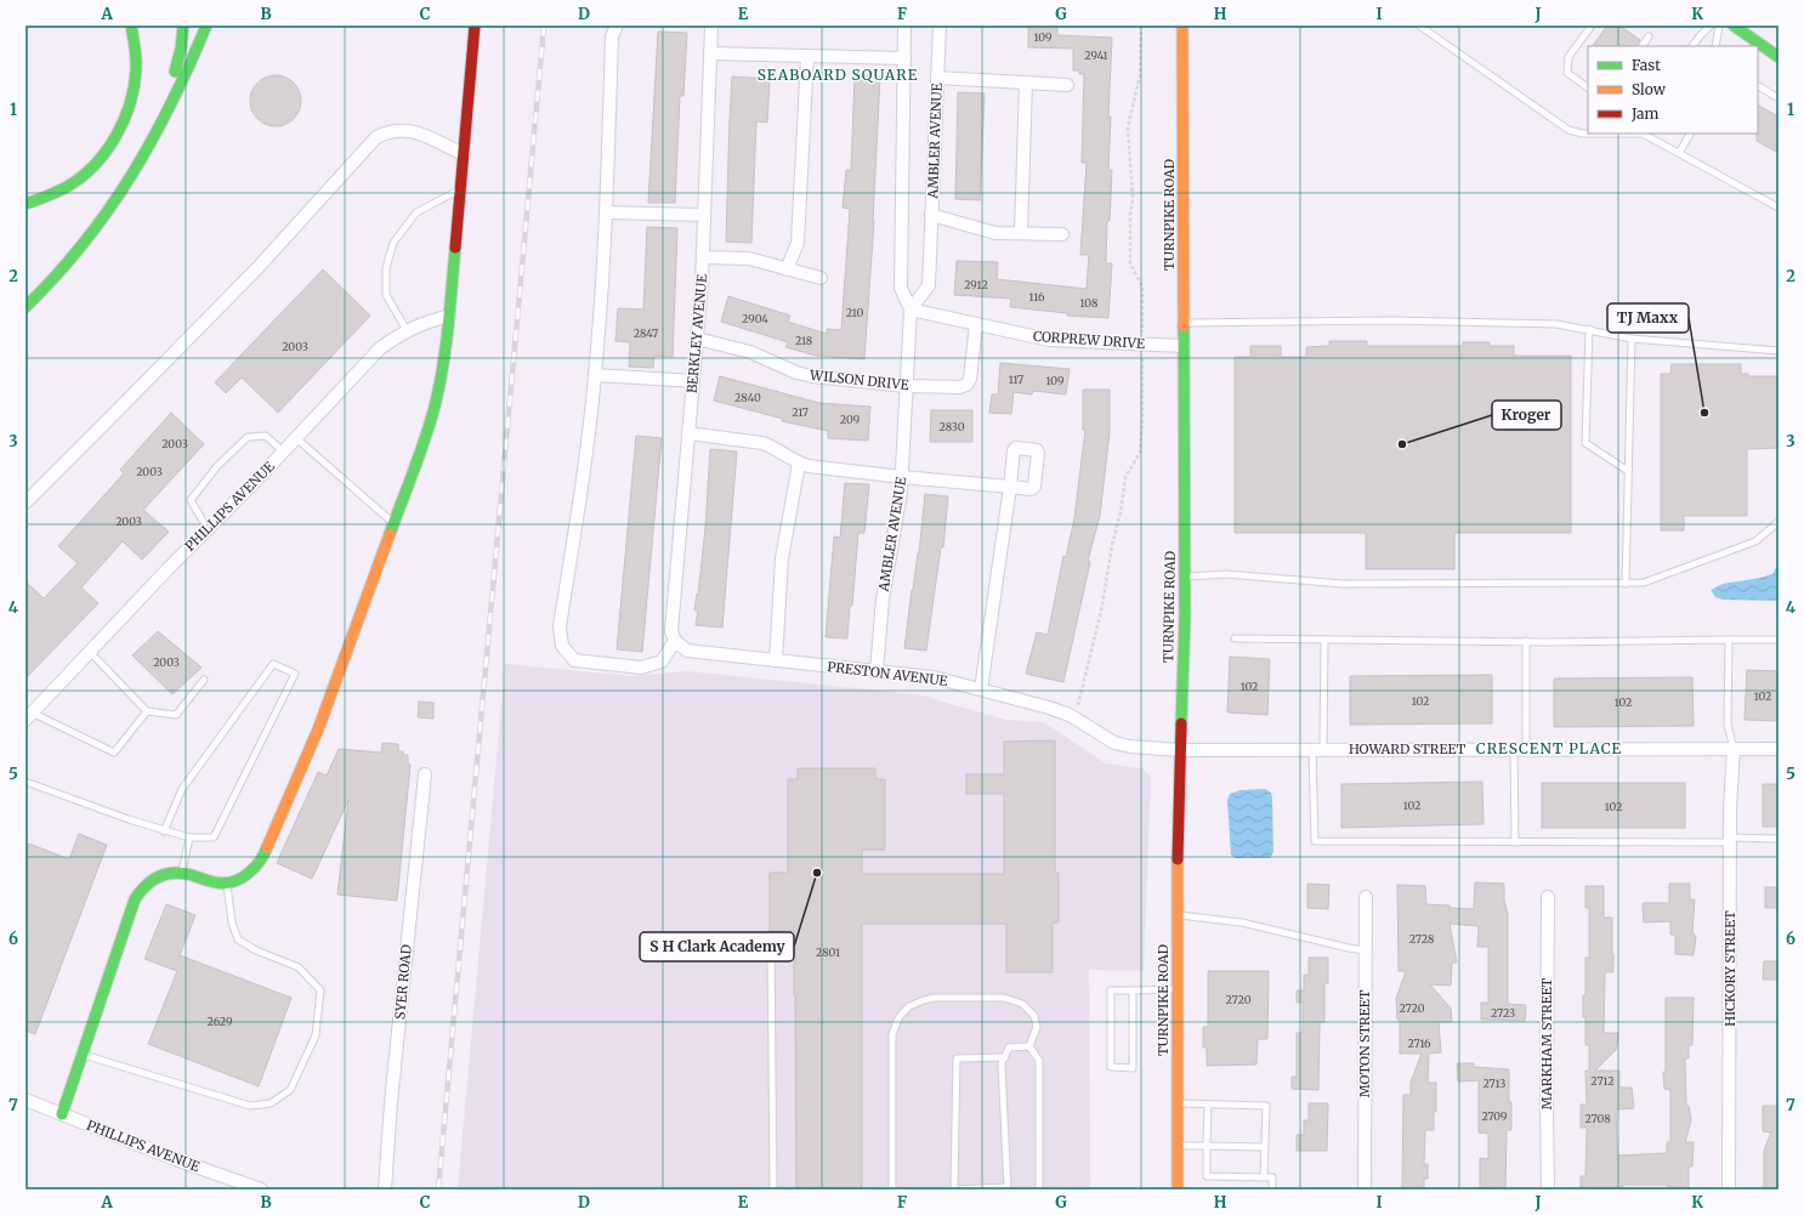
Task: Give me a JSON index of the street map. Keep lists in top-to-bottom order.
{
  "streets": {
    "main road": ["TURNPIKE ROAD"],
    "street": [
      "AMBLER AVENUE",
      "BERKLEY AVENUE",
      "CORPREW DRIVE",
      "WILSON DRIVE",
      "PHILLIPS AVENUE",
      "PRESTON AVENUE",
      "HOWARD STREET",
      "HICKORY STREET",
      "SYER ROAD",
      "MOTON STREET",
      "MARKHAM STREET"
    ]
  },
  "crossings": [
    ["AMBLER AVENUE", "CORPREW DRIVE"],
    ["AMBLER AVENUE", "WILSON DRIVE"],
    ["AMBLER AVENUE", "PRESTON AVENUE"],
    ["TURNPIKE ROAD", "CORPREW DRIVE"],
    ["TURNPIKE ROAD", "PRESTON AVENUE"],
    ["TURNPIKE ROAD", "HOWARD STREET"],
    ["BERKLEY AVENUE", "WILSON DRIVE"],
    ["BERKLEY AVENUE", "PRESTON AVENUE"],
    ["CORPREW DRIVE", "WILSON DRIVE"],
    ["PRESTON AVENUE", "HOWARD STREET"],
    ["HOWARD STREET", "HICKORY STREET"]
  ],
  "districts": ["SEABOARD SQUARE", "CRESCENT PLACE"],
  "places": ["TJ Maxx", "Kroger", "S H Clark Academy"],
  "house_numbers": [
    "109",
    "2941",
    "2912",
    "116",
    "108",
    "210",
    "2904",
    "2847",
    "218",
    "2003",
    "117",
    "109",
    "2840",
    "217",
    "209",
    "2830",
    "2003",
    "2003",
    "2003",
    "2003",
    "102",
    "102",
    "102",
    "102",
    "102",
    "102",
    "2728",
    "2801",
    "2720",
    "2720",
    "2723",
    "2629",
    "2716",
    "2712",
    "2713",
    "2709",
    "2708"
  ],
  "legend": ["Fast", "Slow", "Jam"],
  "grid": {
    "columns": [
      "A",
      "B",
      "C",
      "D",
      "E",
      "F",
      "G",
      "H",
      "I",
      "J",
      "K"
    ],
    "rows": [
      "1",
      "2",
      "3",
      "4",
      "5",
      "6",
      "7"
    ]
  }
}
